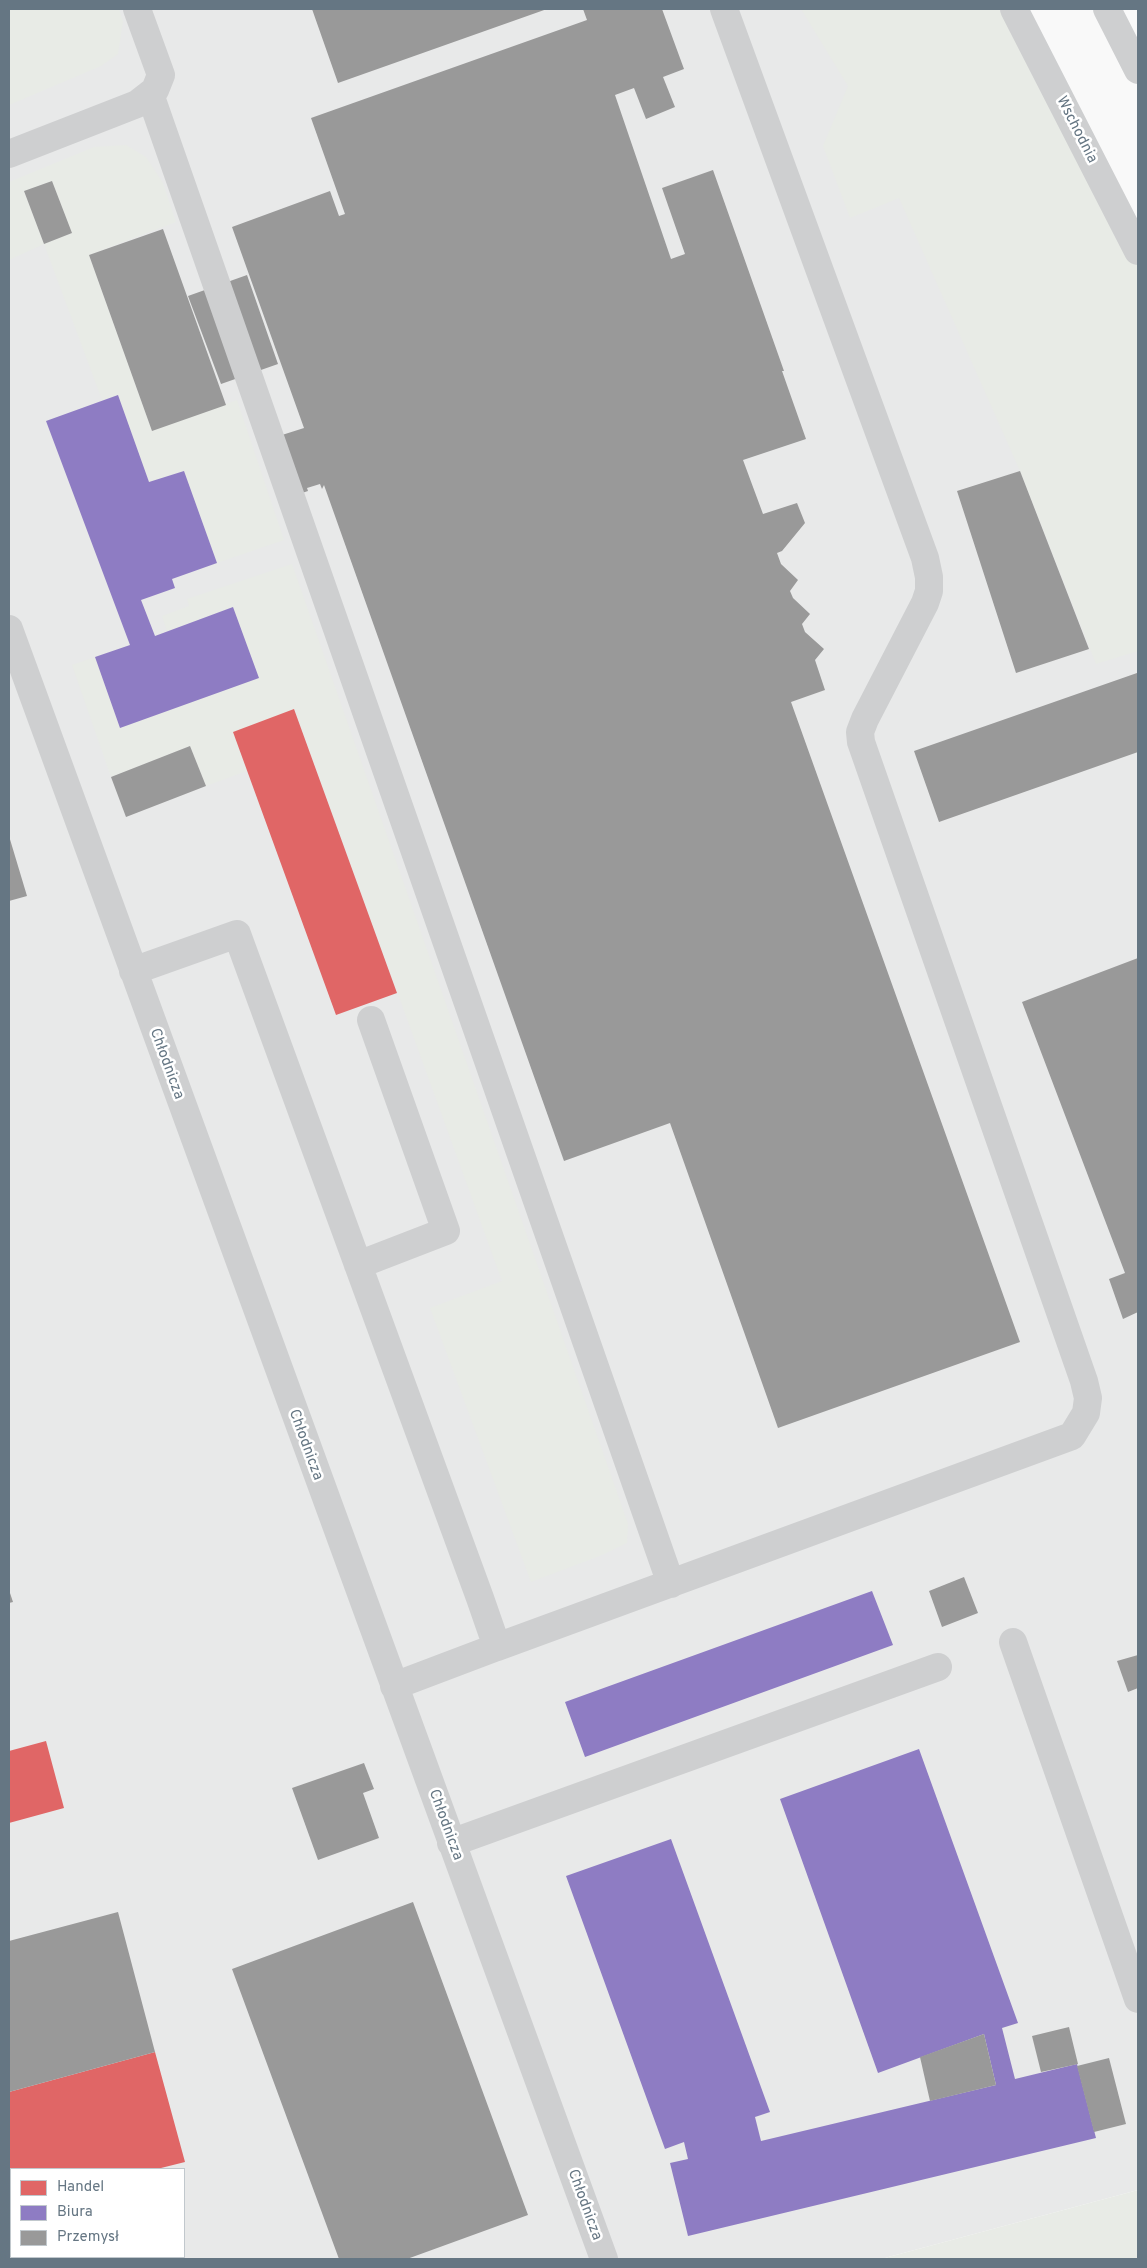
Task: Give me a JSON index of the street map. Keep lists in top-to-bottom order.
{
  "streets": {
    "street": ["Wschodnia", "Chłodnicza"]
  },
  "legend": ["Handel", "Biura", "Przemysł"]
}
